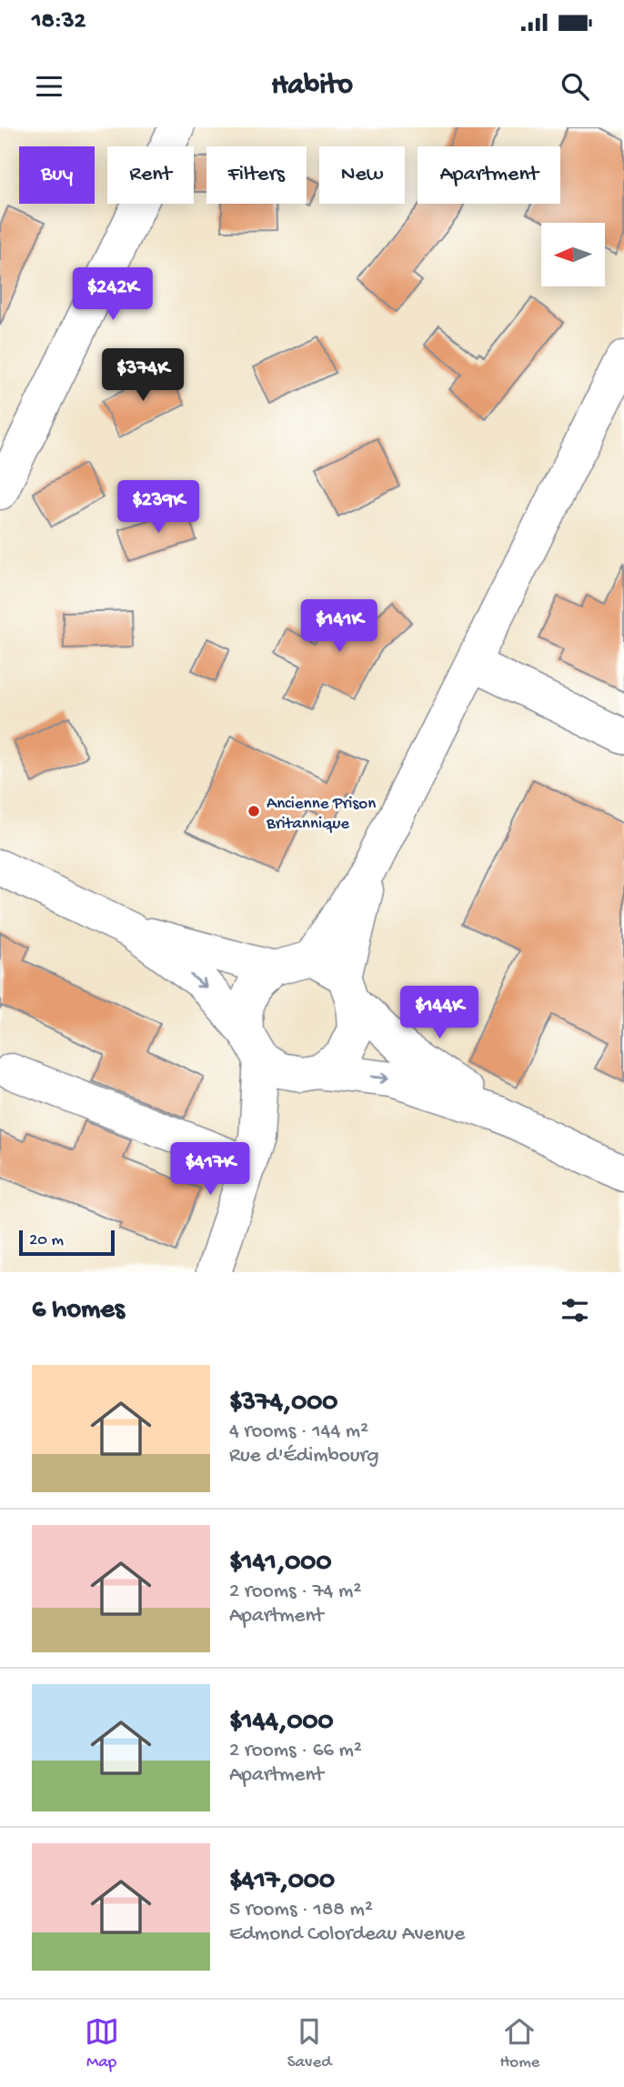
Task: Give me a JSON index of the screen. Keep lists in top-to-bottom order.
{
  "places": ["Ancienne Prison Britannique"],
  "scale_bar": "20 m",
  "north": "left",
  "page": {
    "status": "18:32",
    "header": "Habito",
    "chip": [
      "Buy",
      "Rent",
      "Filters",
      "New",
      "Apartment"
    ],
    "price": [
      "$242K",
      "$374K",
      "$239K",
      "$141K",
      "$144K",
      "$417K"
    ],
    "scale": "20 m",
    "heading": "6 homes",
    "list": [
      {
        "name": "$374,000",
        "note": "4 rooms · 144 m² · Rue d'Édimbourg"
      },
      {
        "name": "$141,000",
        "note": "2 rooms · 74 m² · Apartment"
      },
      {
        "name": "$144,000",
        "note": "2 rooms · 66 m² · Apartment"
      },
      {
        "name": "$417,000",
        "note": "5 rooms · 188 m² · Edmond Colordeau Avenue"
      }
    ],
    "tabs": ["Map", "Saved", "Home"]
  }
}
